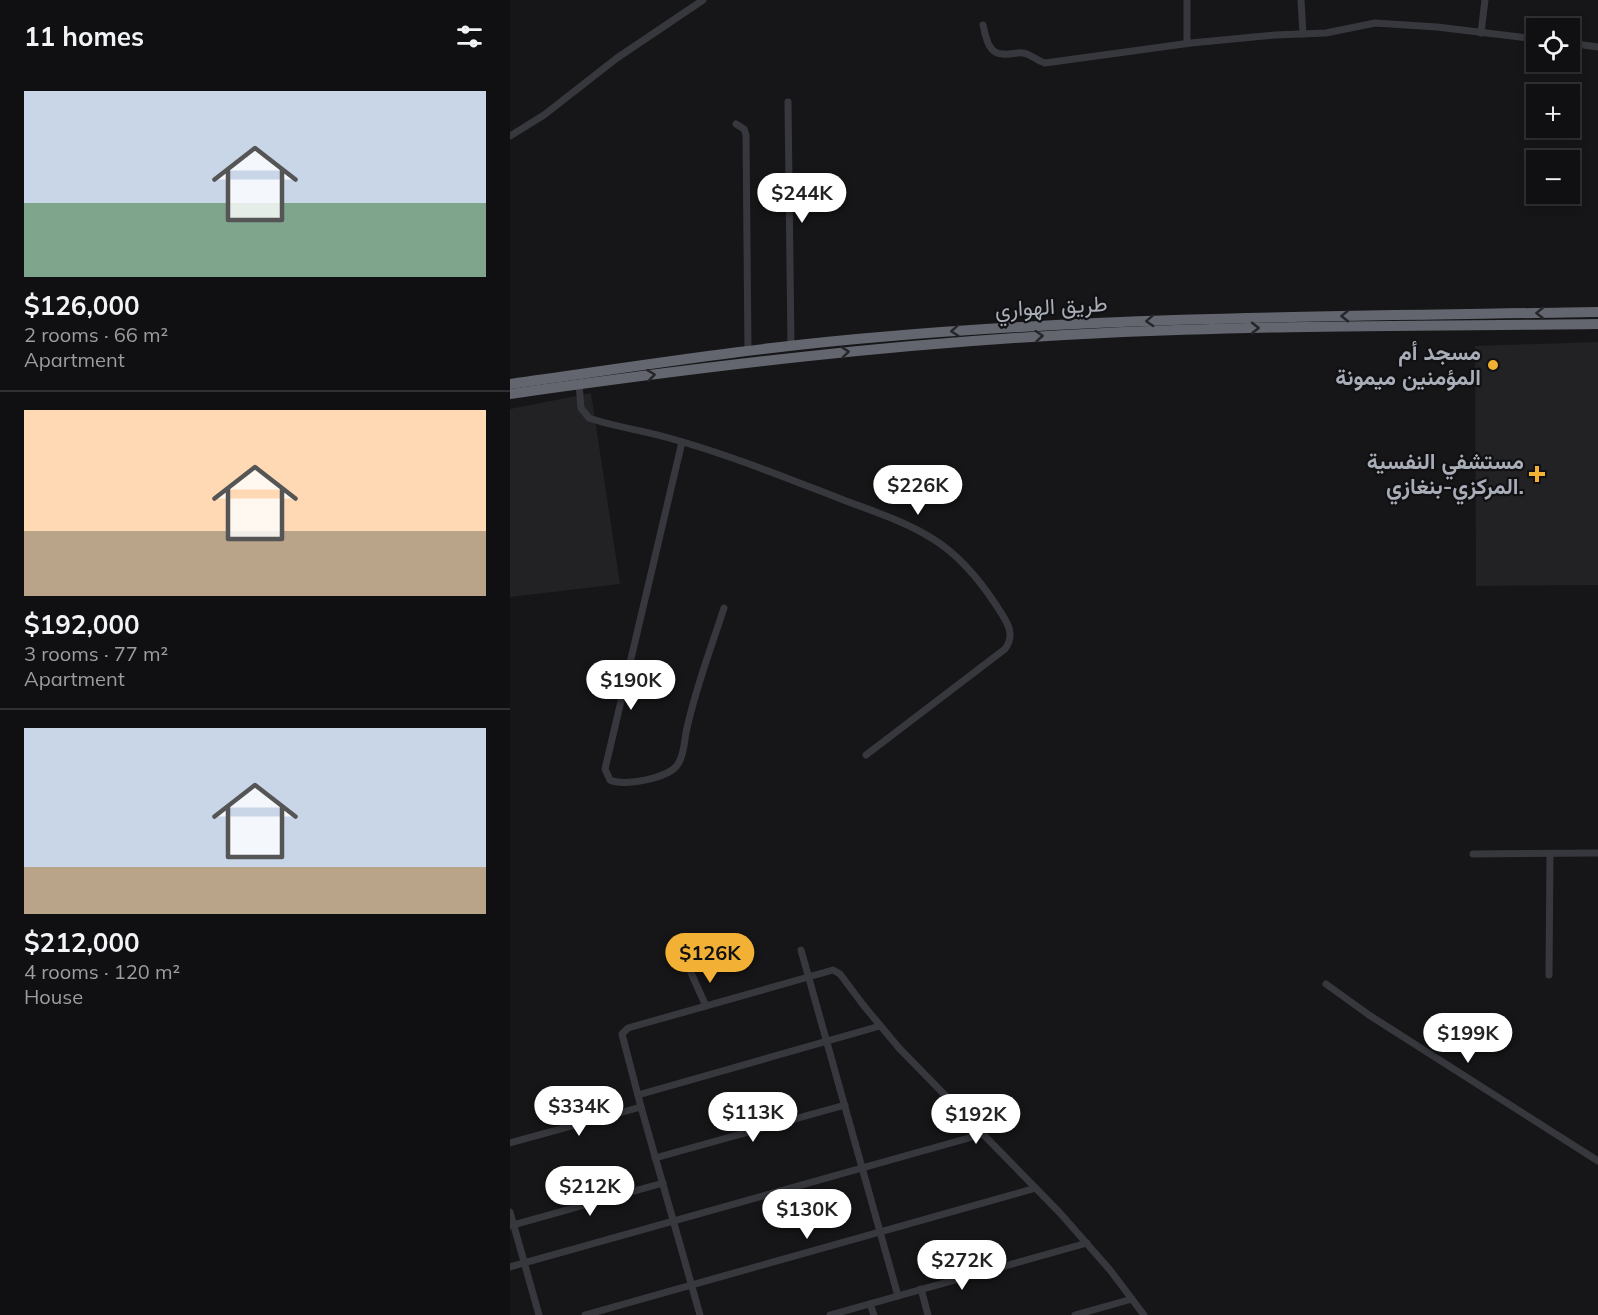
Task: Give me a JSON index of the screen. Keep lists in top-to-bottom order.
{
  "streets": {
    "highway": ["طريق الهواري"]
  },
  "places": {
    "other": ["مسجد أم المؤمنين ميمونة"],
    "health": ["مستشفي النفسية المركزي-بنغازي."]
  },
  "page": {
    "heading": "11 homes",
    "map_buttons": ["+", "−"],
    "list": [
      {
        "name": "$126,000",
        "note": "2 rooms · 66 m² · Apartment"
      },
      {
        "name": "$192,000",
        "note": "3 rooms · 77 m² · Apartment"
      },
      {
        "name": "$212,000",
        "note": "4 rooms · 120 m² · House"
      }
    ],
    "price": [
      "$244K",
      "$226K",
      "$190K",
      "$126K",
      "$199K",
      "$334K",
      "$113K",
      "$192K",
      "$212K",
      "$130K",
      "$272K"
    ]
  }
}
